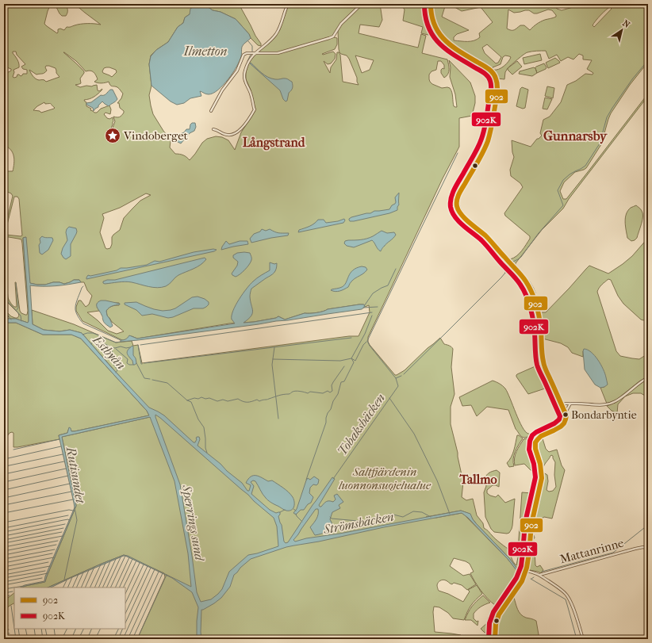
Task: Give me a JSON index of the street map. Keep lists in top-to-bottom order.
{
  "streets": {
    "street": ["Mattanrinne"]
  },
  "districts": ["Gunnarsby", "Långstrand", "Tallmo"],
  "water": [
    "Ilmetton",
    "Estbyån",
    "Tobaksbäcken",
    "Rutisundet",
    "Sperrings sund",
    "Strömsbäcken"
  ],
  "parks": ["Saltfjärdenin luonnonsuojelualue"],
  "places": {
    "place": ["Vindoberget"],
    "other": ["Bondarbyntie"]
  },
  "lines": ["transit line 902", "transit line 902K"],
  "legend": ["902", "902K"],
  "north": "top right"
}
